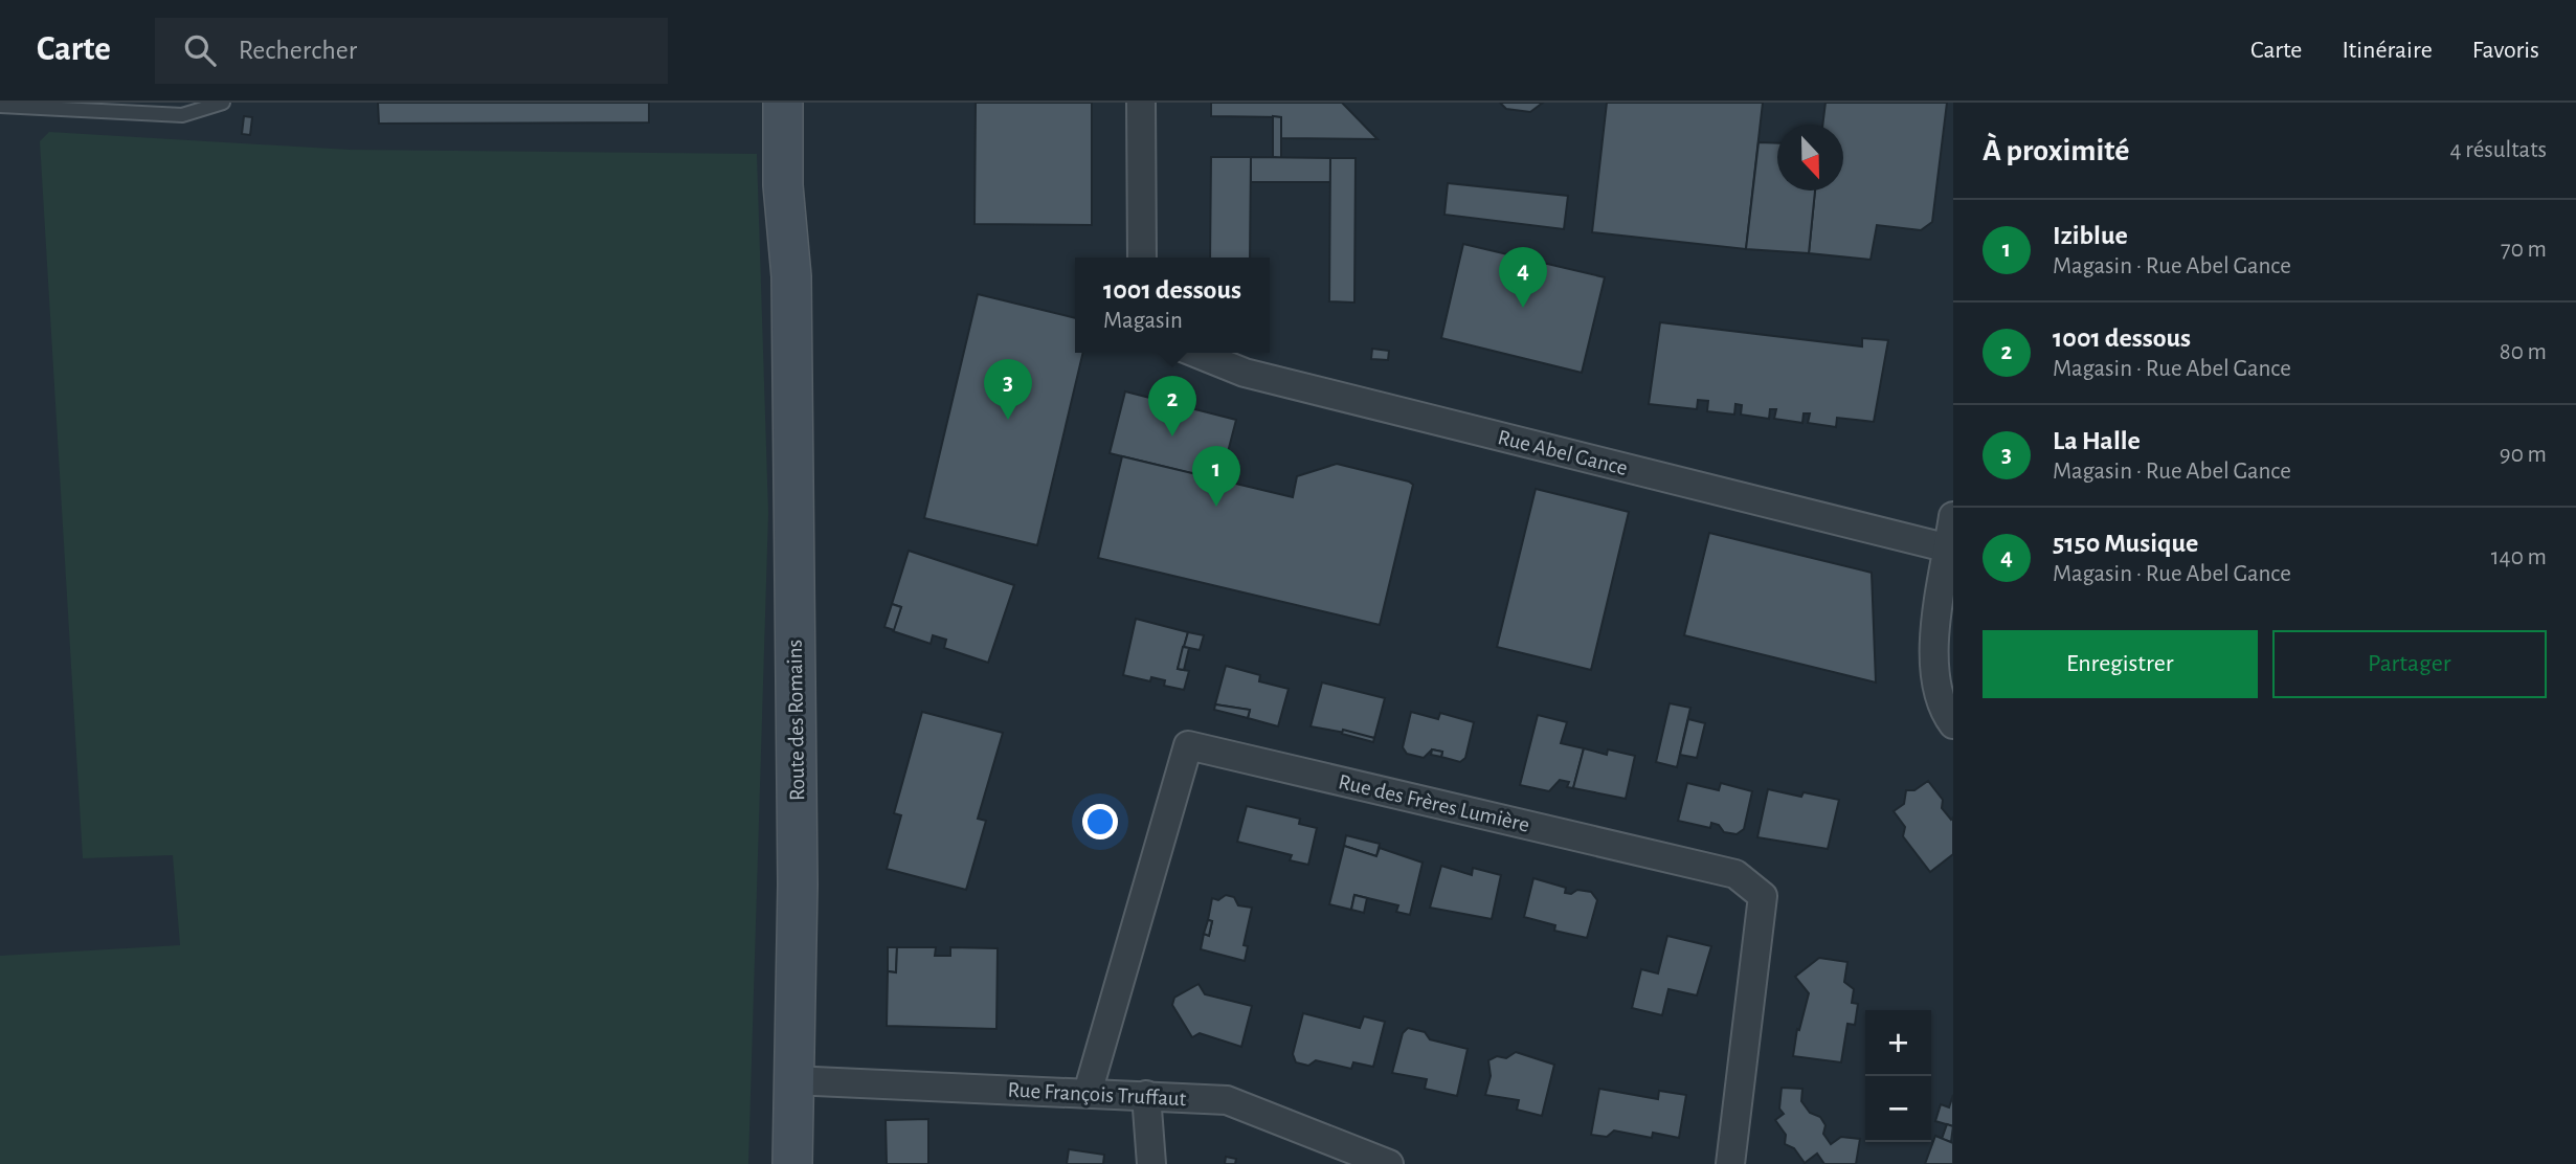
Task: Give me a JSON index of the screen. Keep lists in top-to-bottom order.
{
  "streets": {
    "street": [
      "Rue Abel Gance",
      "Route des Romains",
      "Rue des Frères Lumière",
      "Rue François Truffaut"
    ]
  },
  "crossings": [
    ["Route des Romains", "Rue François Truffaut"],
    ["Rue des Frères Lumière", "Rue François Truffaut"]
  ],
  "north": "bottom",
  "page": {
    "header": "Carte",
    "search": "Rechercher",
    "nav": ["Carte", "Itinéraire", "Favoris"],
    "heading": ["À proximité", "4 résultats"],
    "list": [
      {
        "mark": "1",
        "name": "Iziblue",
        "note": "Magasin · Rue Abel Gance",
        "value": "70 m"
      },
      {
        "mark": "2",
        "name": "1001 dessous",
        "note": "Magasin · Rue Abel Gance",
        "value": "80 m"
      },
      {
        "mark": "3",
        "name": "La Halle",
        "note": "Magasin · Rue Abel Gance",
        "value": "90 m"
      },
      {
        "mark": "4",
        "name": "5150 Musique",
        "note": "Magasin · Rue Abel Gance",
        "value": "140 m"
      }
    ],
    "pins": [
      "4",
      "3",
      "2",
      "1"
    ],
    "popup": ["1001 dessous", "Magasin"],
    "buttons": ["Enregistrer", "Partager"],
    "map_buttons": ["+", "−"]
  }
}
